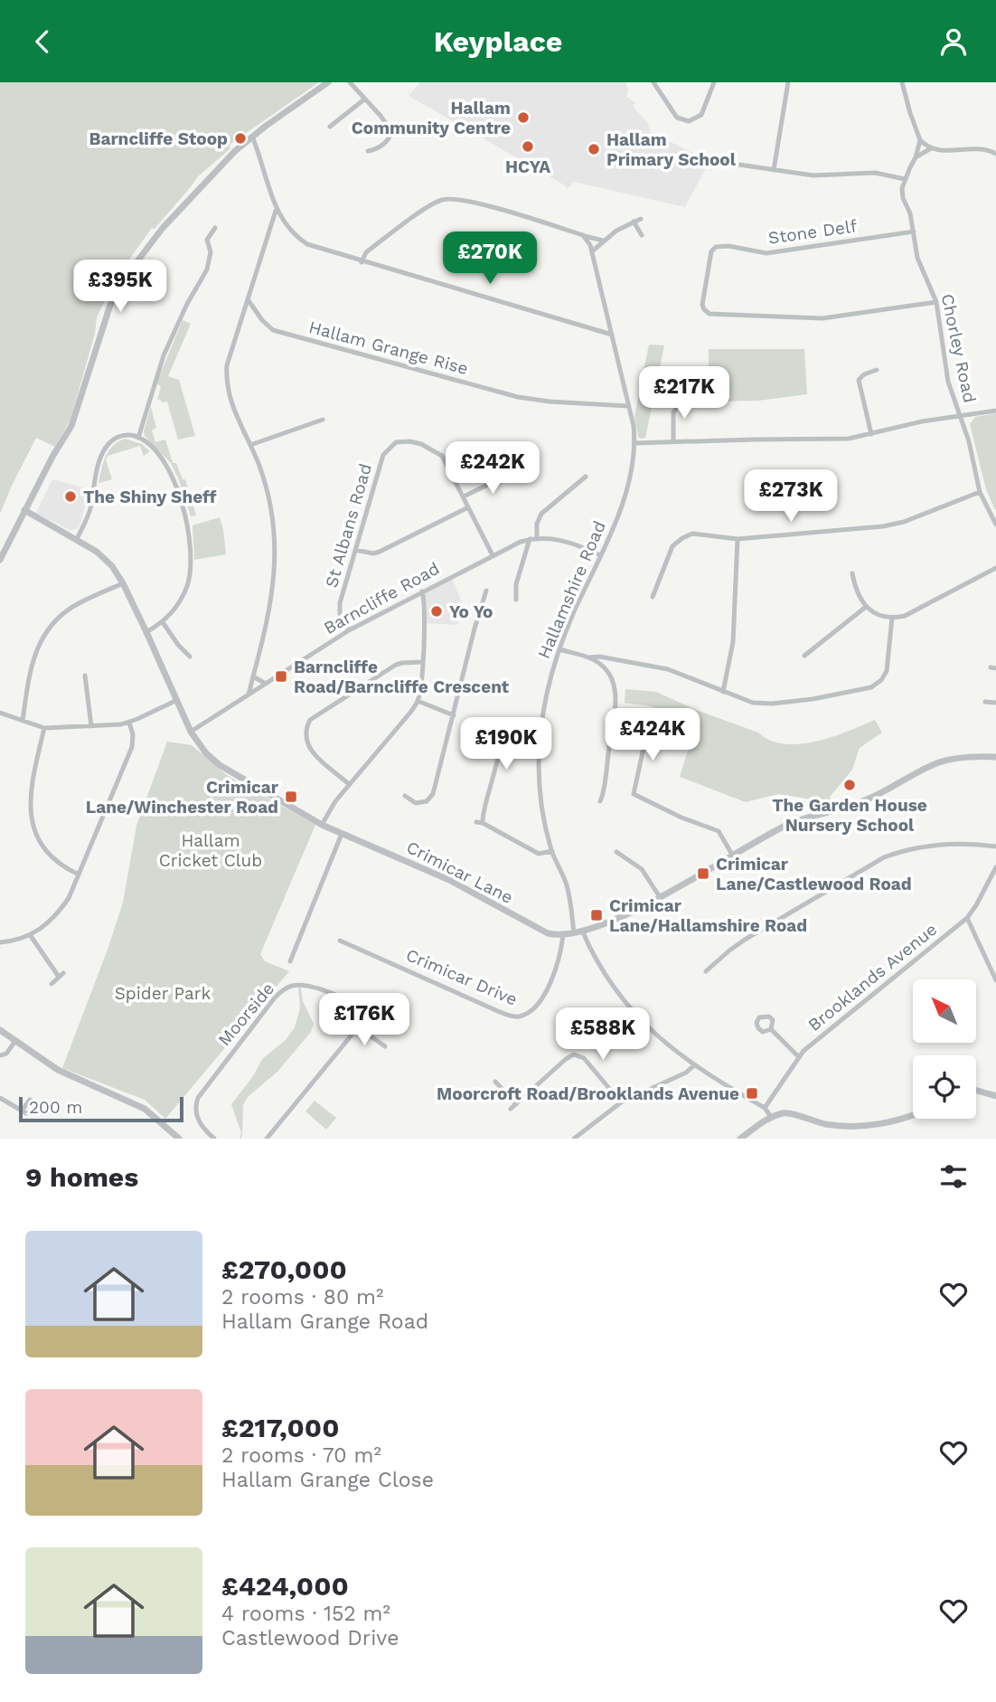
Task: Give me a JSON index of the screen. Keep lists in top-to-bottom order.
{
  "streets": {
    "street": [
      "Stone Delf",
      "Hallam Grange Rise",
      "Chorley Road",
      "St Albans Road",
      "Hallamshire Road",
      "Barncliffe Road",
      "Crimicar Lane",
      "Crimicar Drive",
      "Brooklands Avenue",
      "Moorside"
    ]
  },
  "crossings": [
    ["Stone Delf", "Chorley Road"],
    ["Hallam Grange Rise", "Hallamshire Road"],
    ["St Albans Road", "Barncliffe Road"],
    ["Hallamshire Road", "Barncliffe Road"],
    ["Hallamshire Road", "Crimicar Lane"],
    ["Barncliffe Road", "Crimicar Lane"],
    ["Crimicar Lane", "Crimicar Drive"]
  ],
  "parks": ["Hallam Cricket Club", "Spider Park"],
  "places": {
    "other": [
      "Hallam Community Centre",
      "Barncliffe Stoop",
      "HCYA",
      "Hallam Primary School",
      "The Shiny Sheff",
      "Yo Yo",
      "The Garden House Nursery School"
    ],
    "transit": [
      "Barncliffe Road/Barncliffe Crescent",
      "Crimicar Lane/Winchester Road",
      "Crimicar Lane/Castlewood Road",
      "Crimicar Lane/Hallamshire Road",
      "Moorcroft Road/Brooklands Avenue"
    ]
  },
  "scale_bar": "200 m",
  "north": "top left",
  "page": {
    "header": "Keyplace",
    "price": [
      "£270K",
      "£395K",
      "£217K",
      "£242K",
      "£273K",
      "£424K",
      "£190K",
      "£176K",
      "£588K"
    ],
    "scale": "200 m",
    "heading": "9 homes",
    "list": [
      {
        "name": "£270,000",
        "note": "2 rooms · 80 m² · Hallam Grange Road"
      },
      {
        "name": "£217,000",
        "note": "2 rooms · 70 m² · Hallam Grange Close"
      },
      {
        "name": "£424,000",
        "note": "4 rooms · 152 m² · Castlewood Drive"
      }
    ]
  }
}
